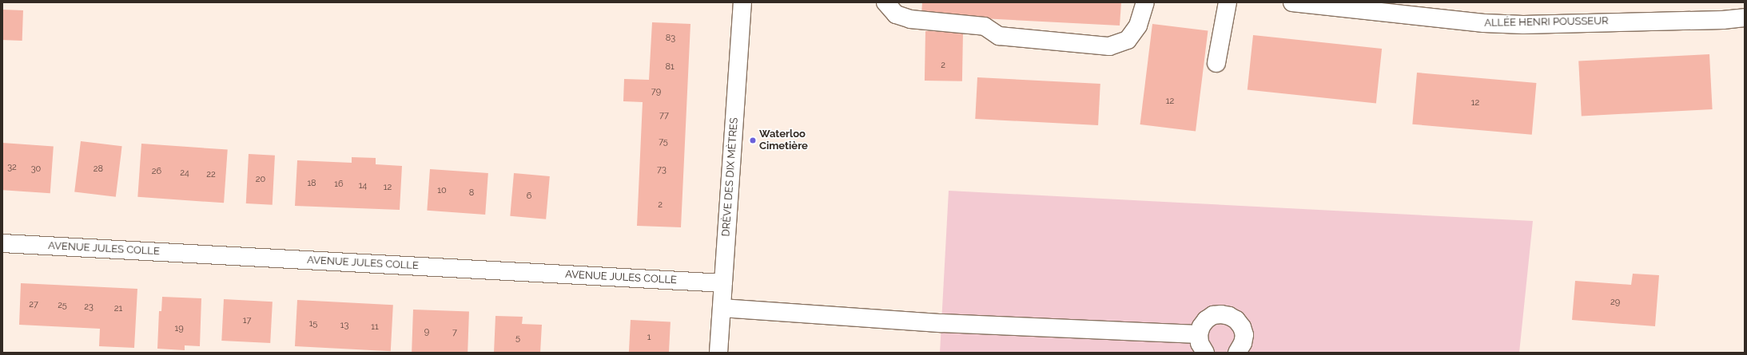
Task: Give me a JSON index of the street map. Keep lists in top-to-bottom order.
{
  "streets": {
    "street": ["ALLÉE HENRI POUSSEUR", "DRÈVE DES DIX MÈTRES", "AVENUE JULES COLLE"]
  },
  "crossings": [
    ["DRÈVE DES DIX MÈTRES", "AVENUE JULES COLLE"]
  ],
  "places": ["Waterloo Cimetière"],
  "house_numbers": [
    "83",
    "2",
    "81",
    "79",
    "12",
    "12",
    "77",
    "75",
    "32",
    "30",
    "28",
    "73",
    "26",
    "24",
    "22",
    "20",
    "18",
    "16",
    "14",
    "12",
    "10",
    "8",
    "6",
    "2",
    "29",
    "27",
    "25",
    "23",
    "21",
    "17",
    "15",
    "13",
    "11",
    "19",
    "9",
    "7",
    "1",
    "5"
  ]
}
